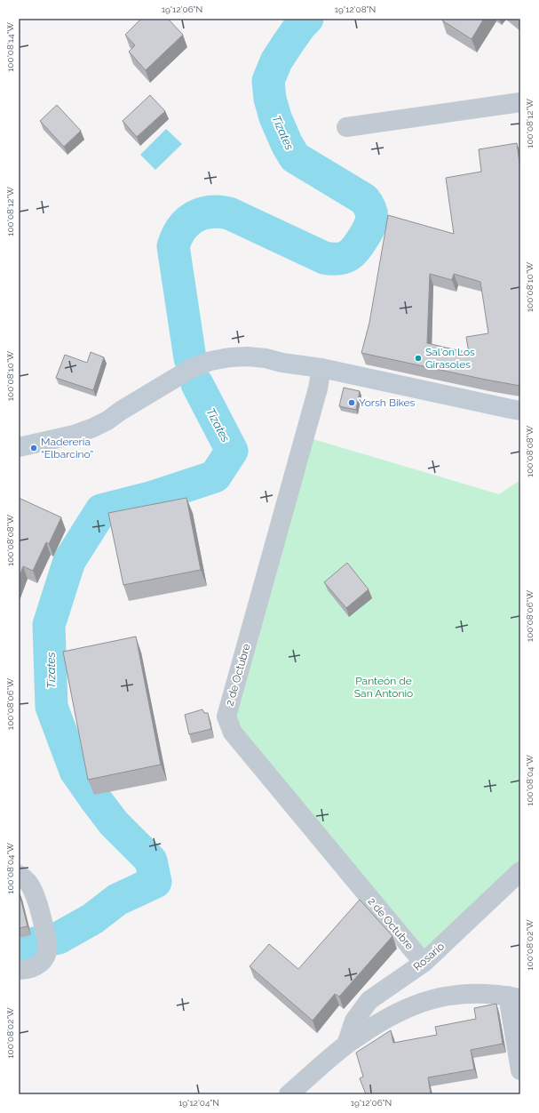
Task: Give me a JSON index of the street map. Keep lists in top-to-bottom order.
{
  "streets": {
    "street": ["2 de Octubre", "Rosario"]
  },
  "crossings": [
    ["2 de Octubre", "Rosario"]
  ],
  "water": ["Tizates"],
  "parks": ["Panteón de San Antonio"],
  "places": ["Sal'on Los Girasoles", "Yorsh Bikes", "Madereria “Elbarcino”"],
  "coordinates": [
    "19°12'06\"N",
    "19°12'08\"N",
    "100°08'14\"W",
    "100°08'12\"W",
    "100°08'10\"W",
    "100°08'08\"W",
    "100°08'06\"W",
    "100°08'04\"W",
    "100°08'02\"W",
    "19°12'04\"N"
  ]
}
